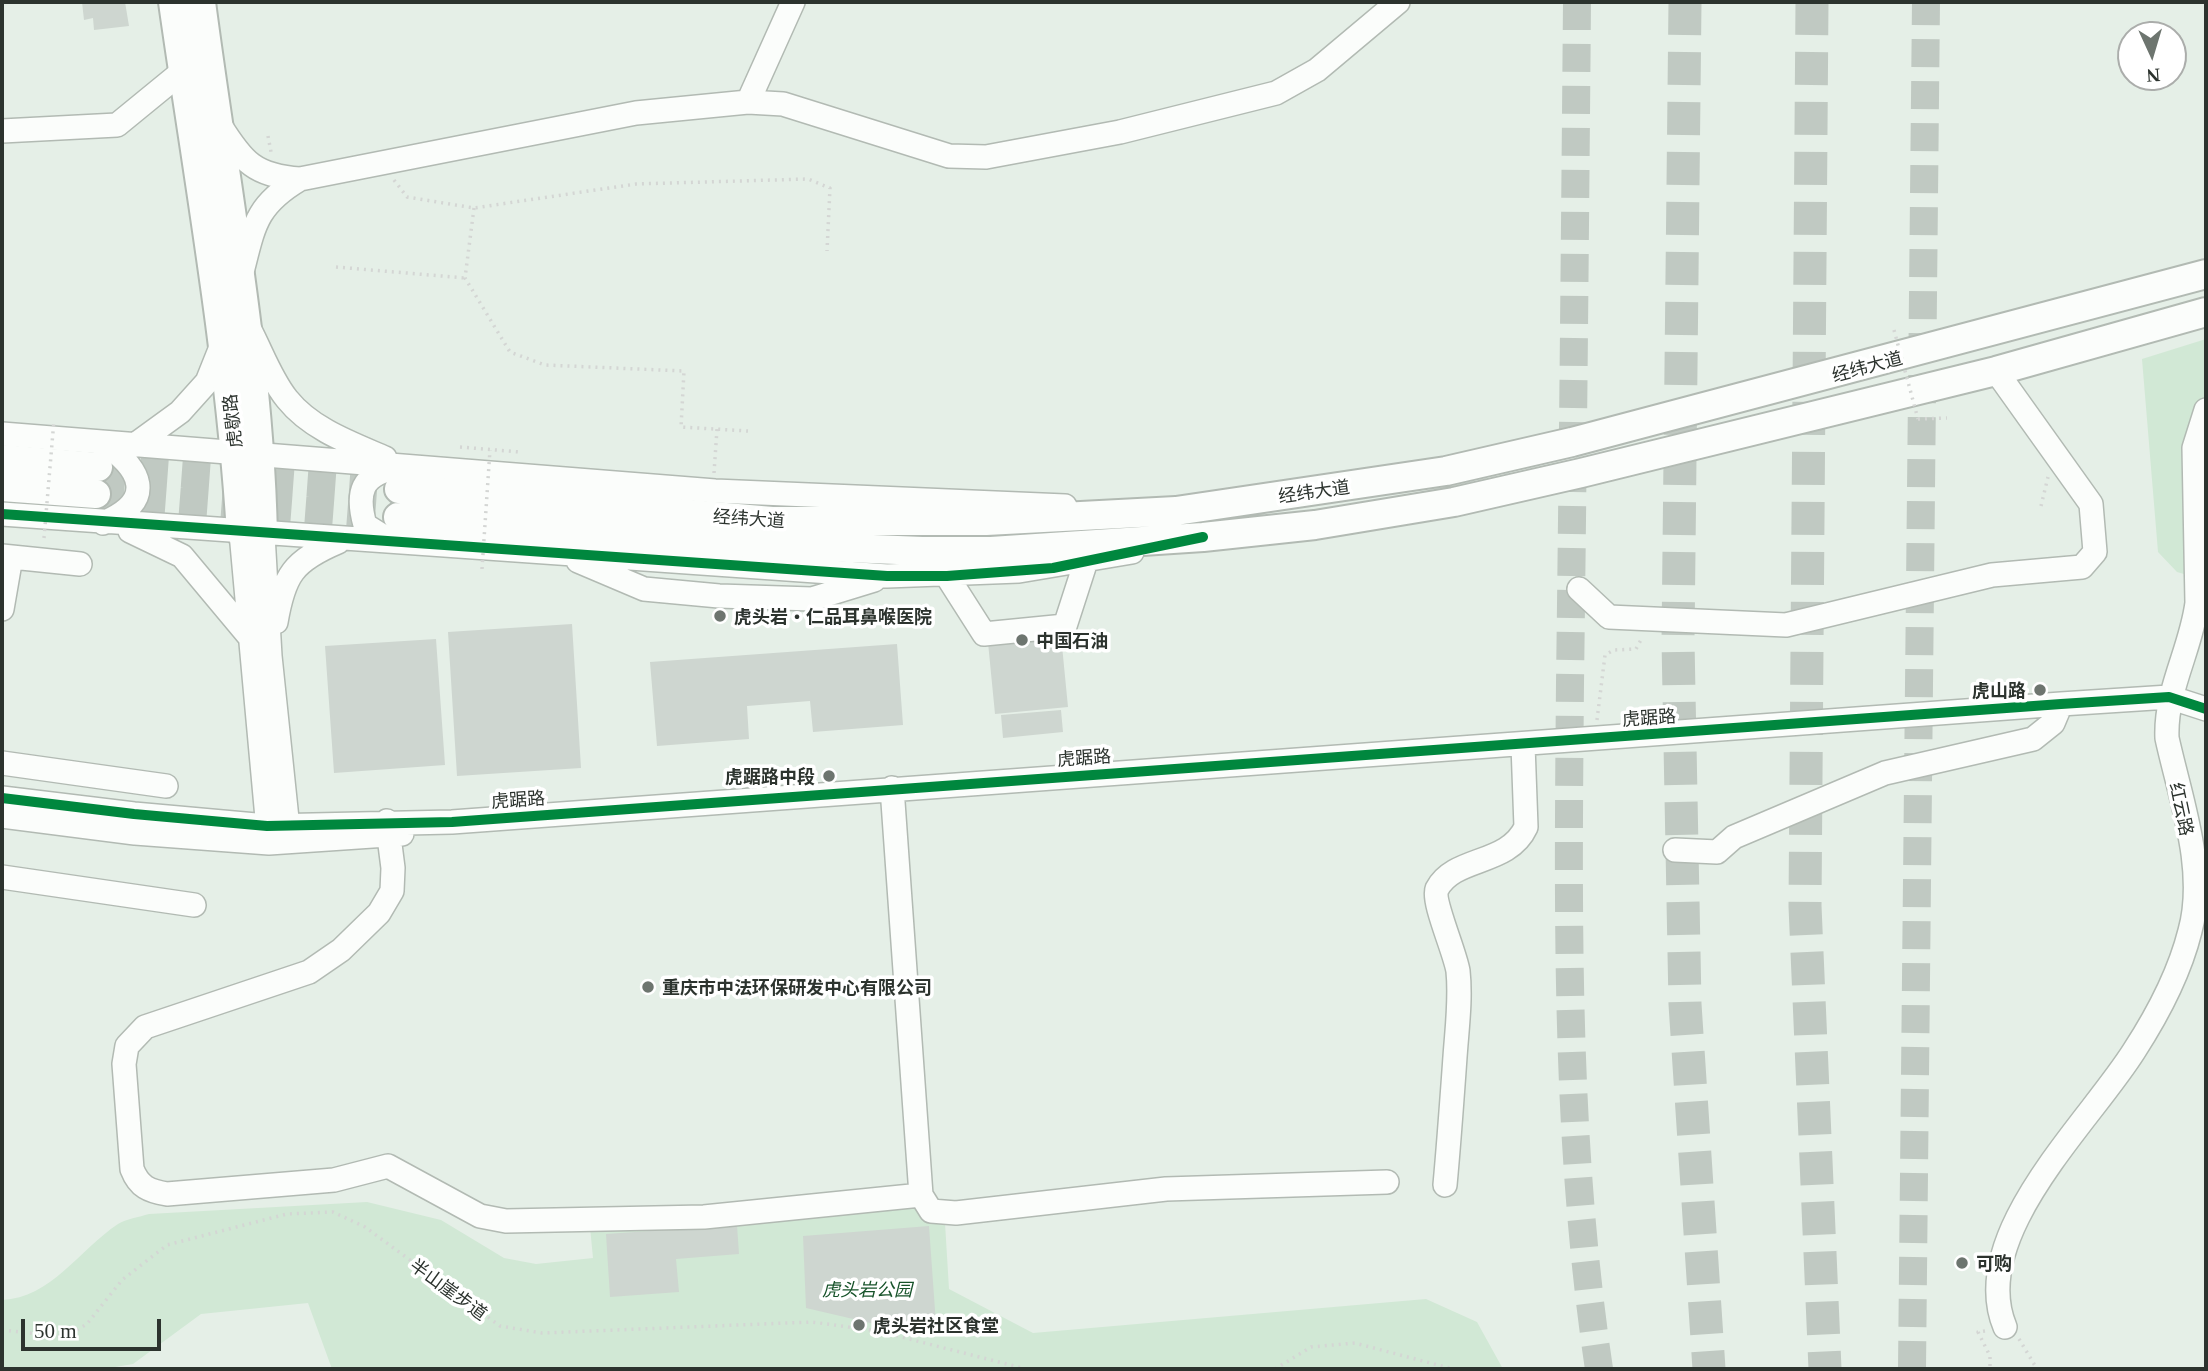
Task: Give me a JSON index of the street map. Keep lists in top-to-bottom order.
{
  "streets": {
    "main road": ["经纬大道", "虎歇路"],
    "street": ["虎踞路", "红云路"],
    "path": ["半山崖步道"]
  },
  "crossings": [
    ["虎歇路", "虎踞路"],
    ["虎踞路", "红云路"]
  ],
  "parks": ["虎头岩公园"],
  "places": [
    "虎头岩‧仁品耳鼻喉医院",
    "中国石油",
    "虎山路",
    "虎踞路中段",
    "重庆市中法环保研发中心有限公司",
    "可购",
    "虎头岩社区食堂"
  ],
  "scale_bar": "50 m",
  "north": "bottom"
}
